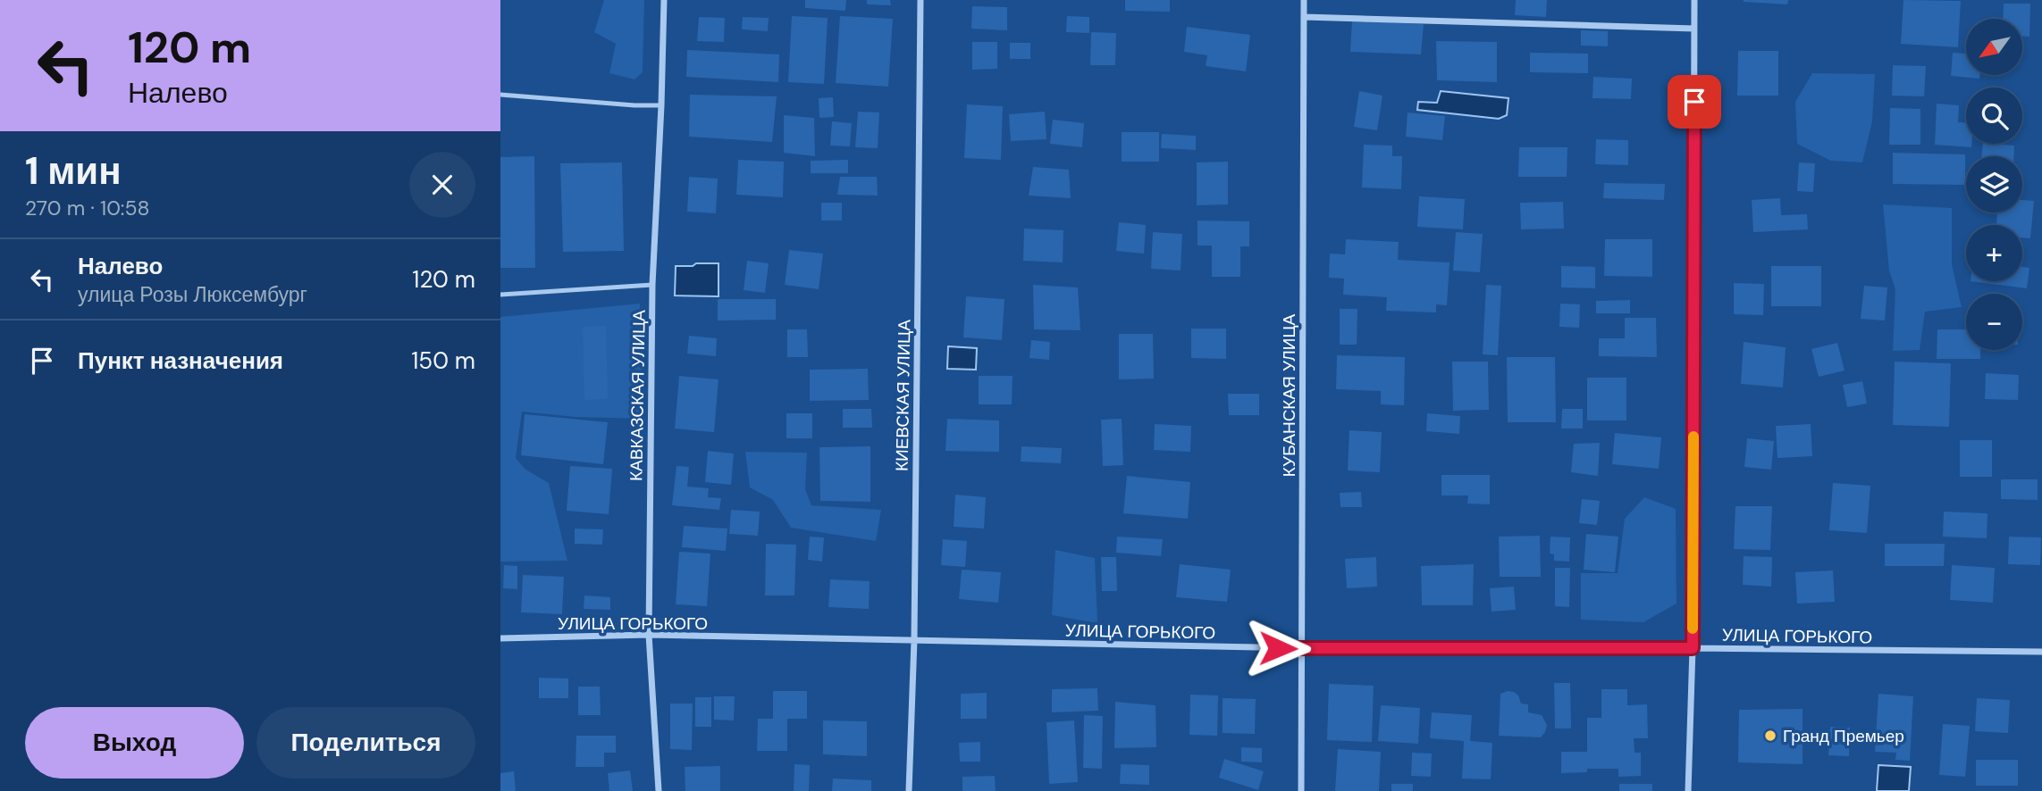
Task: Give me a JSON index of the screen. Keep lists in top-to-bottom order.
{
  "streets": {
    "street": [
      "КАВКАЗСКАЯ УЛИЦА",
      "КИЕВСКАЯ УЛИЦА",
      "КУБАНСКАЯ УЛИЦА",
      "УЛИЦА ГОРЬКОГО"
    ]
  },
  "crossings": [
    ["КАВКАЗСКАЯ УЛИЦА", "УЛИЦА ГОРЬКОГО"],
    ["КИЕВСКАЯ УЛИЦА", "УЛИЦА ГОРЬКОГО"],
    ["КУБАНСКАЯ УЛИЦА", "УЛИЦА ГОРЬКОГО"]
  ],
  "places": ["Гранд Премьер"],
  "north": "bottom left",
  "page": {
    "turn": ["120 m", "Налево"],
    "map_buttons": ["+", "−"],
    "heading": ["1 мин", "270 m · 10:58"],
    "list": [
      {
        "name": "Налево",
        "note": "улица Розы Люксембург",
        "value": "120 m"
      },
      {
        "name": "Пункт назначения",
        "value": "150 m"
      }
    ],
    "buttons": ["Выход", "Поделиться"]
  }
}
